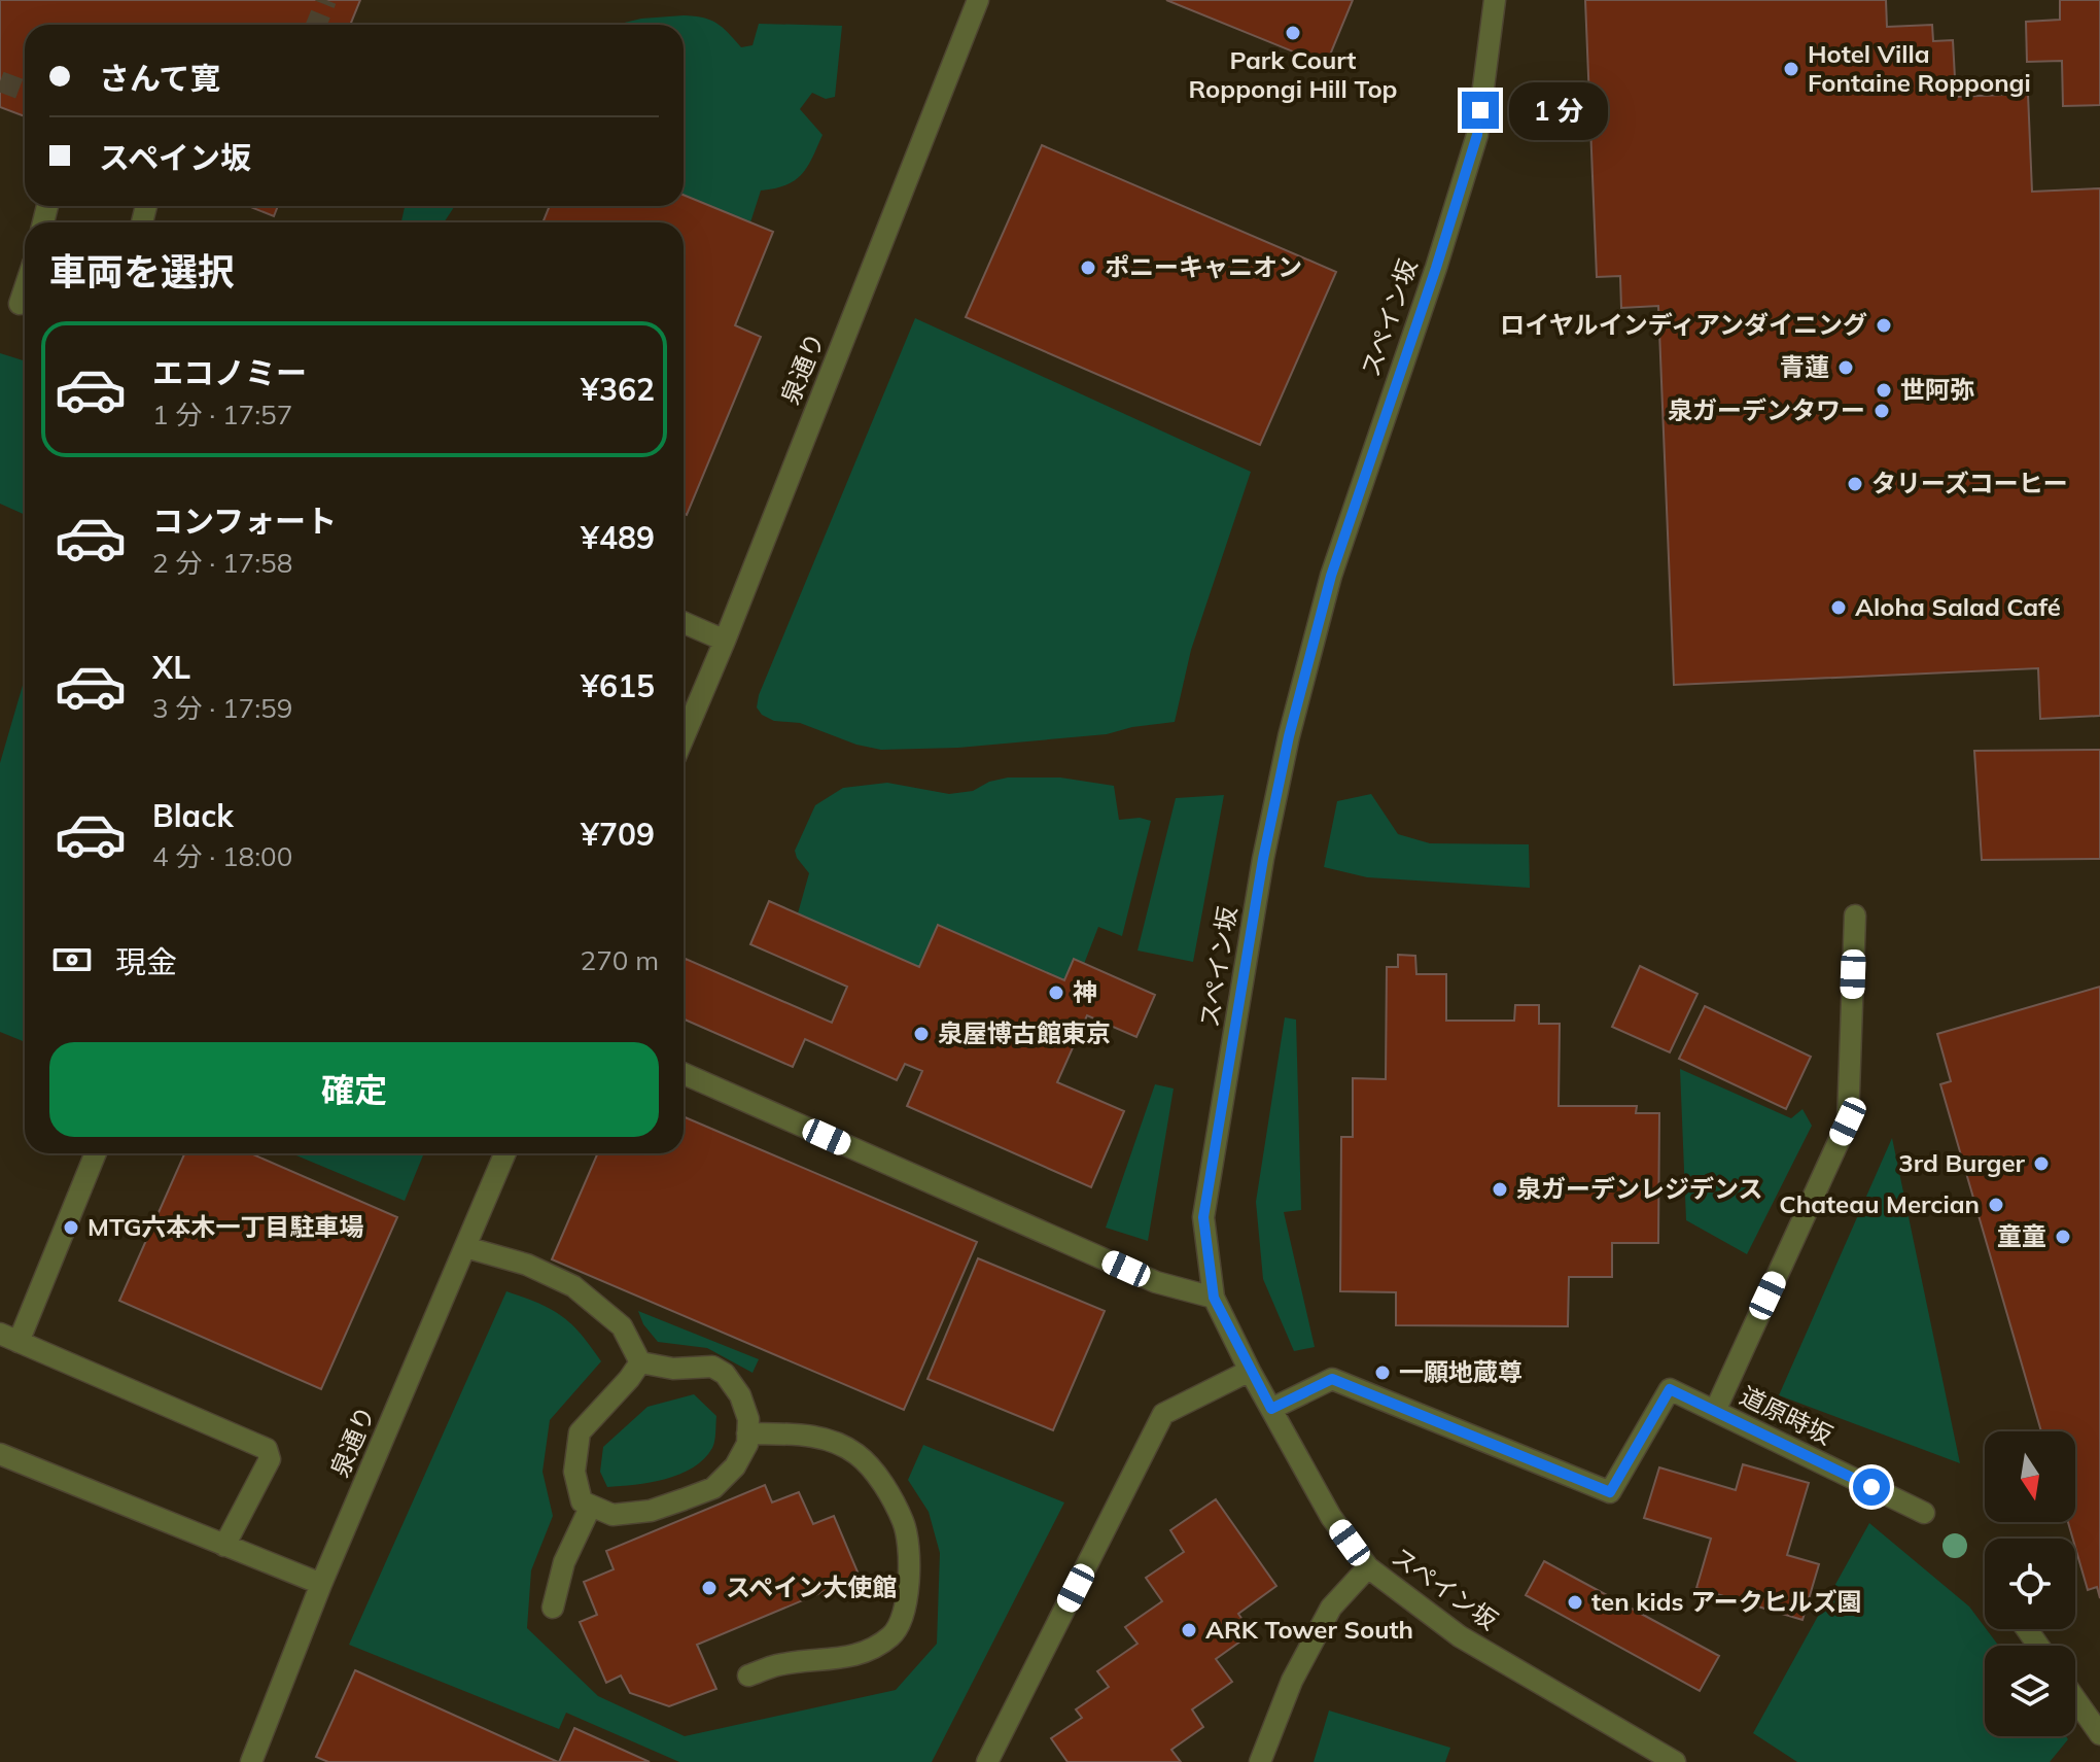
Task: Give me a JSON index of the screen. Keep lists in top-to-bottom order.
{
  "streets": {
    "street": ["スペイン坂", "泉通り", "道原時坂"]
  },
  "crossings": [
    ["スペイン坂", "道原時坂"]
  ],
  "places": [
    "Park Court Roppongi Hill Top",
    "Hotel Villa Fontaine Roppongi",
    "ポニーキャニオン",
    "ロイヤルインディアンダイニング",
    "青蓮",
    "世阿弥",
    "泉ガーデンタワー",
    "タリーズコーヒー",
    "Aloha Salad Café",
    "神",
    "泉屋博古館東京",
    "3rd Burger",
    "泉ガーデンレジデンス",
    "Chateau Mercian",
    "MTG六本木一丁目駐車場",
    "童童",
    "一願地蔵尊",
    "スペイン大使館",
    "ten kids アークヒルズ園",
    "ARK Tower South"
  ],
  "north": "bottom",
  "page": {
    "banner": ["さんて寛", "スペイン坂"],
    "bubble": "1 分",
    "heading": "車両を選択",
    "list": [
      {
        "name": "エコノミー",
        "note": "1 分 · 17:57",
        "value": "¥362"
      },
      {
        "name": "コンフォート",
        "note": "2 分 · 17:58",
        "value": "¥489"
      },
      {
        "name": "XL",
        "note": "3 分 · 17:59",
        "value": "¥615"
      },
      {
        "name": "Black",
        "note": "4 分 · 18:00",
        "value": "¥709"
      }
    ],
    "pay": ["現金", "270 m"],
    "buttons": "確定"
  }
}
